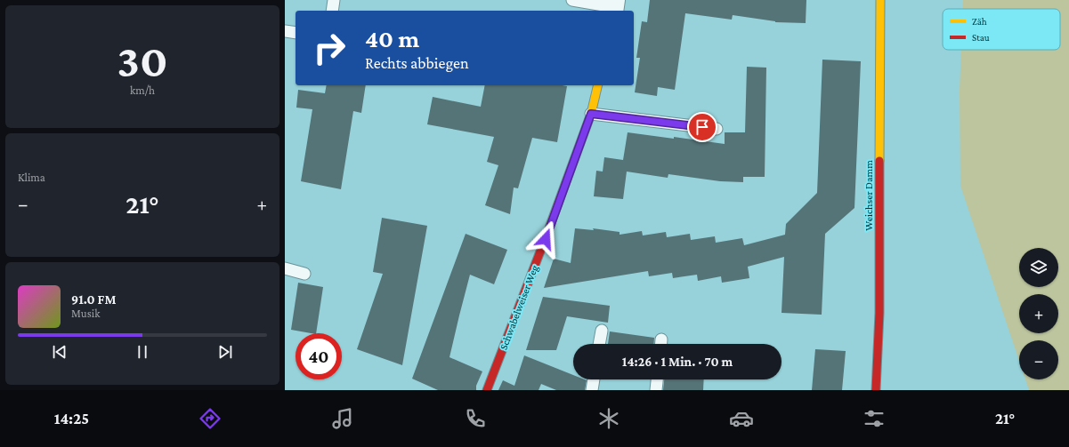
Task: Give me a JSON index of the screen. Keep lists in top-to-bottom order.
{
  "streets": {
    "street": ["Weichser Damm", "Schwabelweiser Weg"]
  },
  "legend": ["Zäh", "Stau"],
  "page": {
    "tile": [
      ["30", "km/h"],
      "Klima"
    ],
    "turn": ["40 m", "Rechts abbiegen"],
    "heat": ["−", "21°", "+"],
    "map_buttons": ["+", "−"],
    "song": ["91.0 FM", "Musik"],
    "limit": "40",
    "trip": "14:26 · 1 Min. · 70 m",
    "tabs": ["14:25", "21°"]
  }
}
